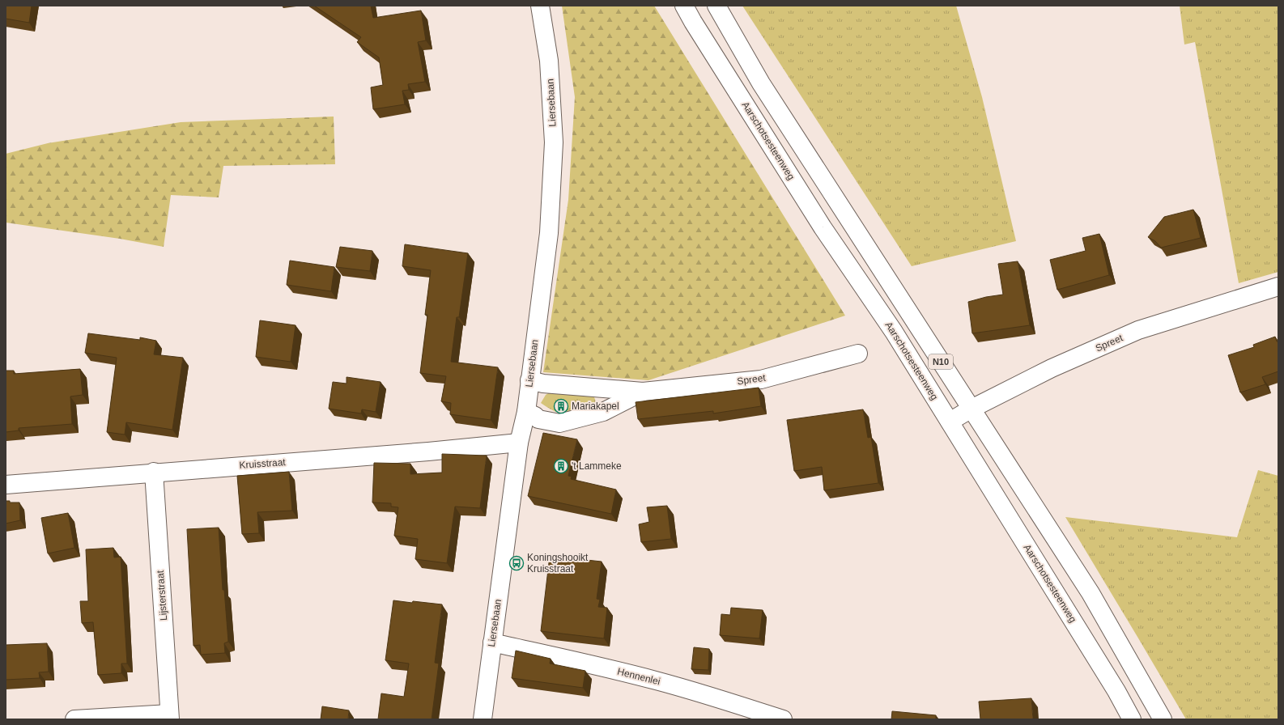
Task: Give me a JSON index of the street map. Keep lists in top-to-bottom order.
{
  "streets": {
    "street": [
      "Liersebaan",
      "Aarschotsesteenweg",
      "Spreet",
      "N10",
      "Kruisstraat",
      "Lijsterstraat",
      "Hennenlei"
    ]
  },
  "crossings": [
    ["Liersebaan", "Spreet"],
    ["Liersebaan", "Kruisstraat"],
    ["Liersebaan", "Hennenlei"],
    ["Aarschotsesteenweg", "Spreet"],
    ["Spreet", "N10"],
    ["Kruisstraat", "Lijsterstraat"]
  ],
  "places": {
    "building": ["Mariakapel", "'t Lammeke"],
    "bus stop": ["Koningshooikt Kruisstraat"]
  }
}
